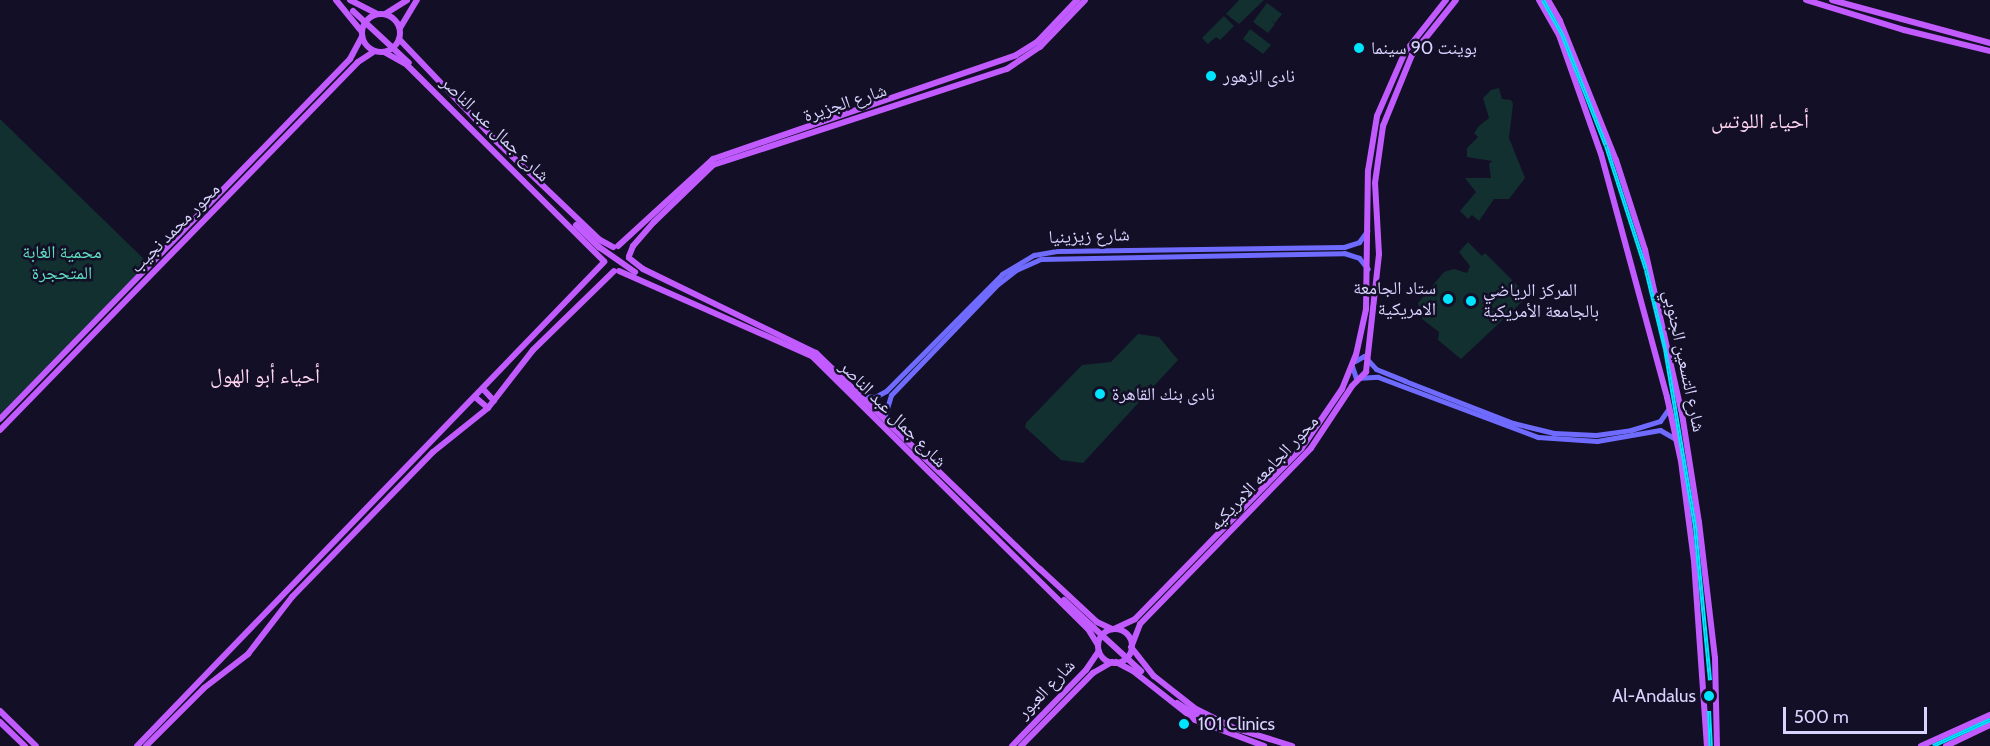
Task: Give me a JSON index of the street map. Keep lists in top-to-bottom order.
{
  "streets": {
    "main road": [
      "شارع الجزيرة",
      "شارع جمال عبد الناصر",
      "محور محمد نجيب",
      "شارع زيزينيا",
      "شارع التسعين الجنوبي",
      "محور الجامعه الامريكيه",
      "شارع العبور"
    ]
  },
  "crossings": [
    ["شارع جمال عبد الناصر", "محور محمد نجيب"],
    ["محور الجامعه الامريكيه", "شارع العبور"]
  ],
  "districts": ["أحياء اللوتس", "أحياء أبو الهول"],
  "parks": ["محمية الغابة المتحجرة"],
  "places": [
    "بوينت 90 سينما",
    "نادى الزهور",
    "ستاد الجامعة الامريكية",
    "المركز الرياضي بالجامعة الأمريكية",
    "نادى بنك القاهرة",
    "Al-Andalus",
    "101 Clinics"
  ],
  "scale_bar": "500 m"
}
